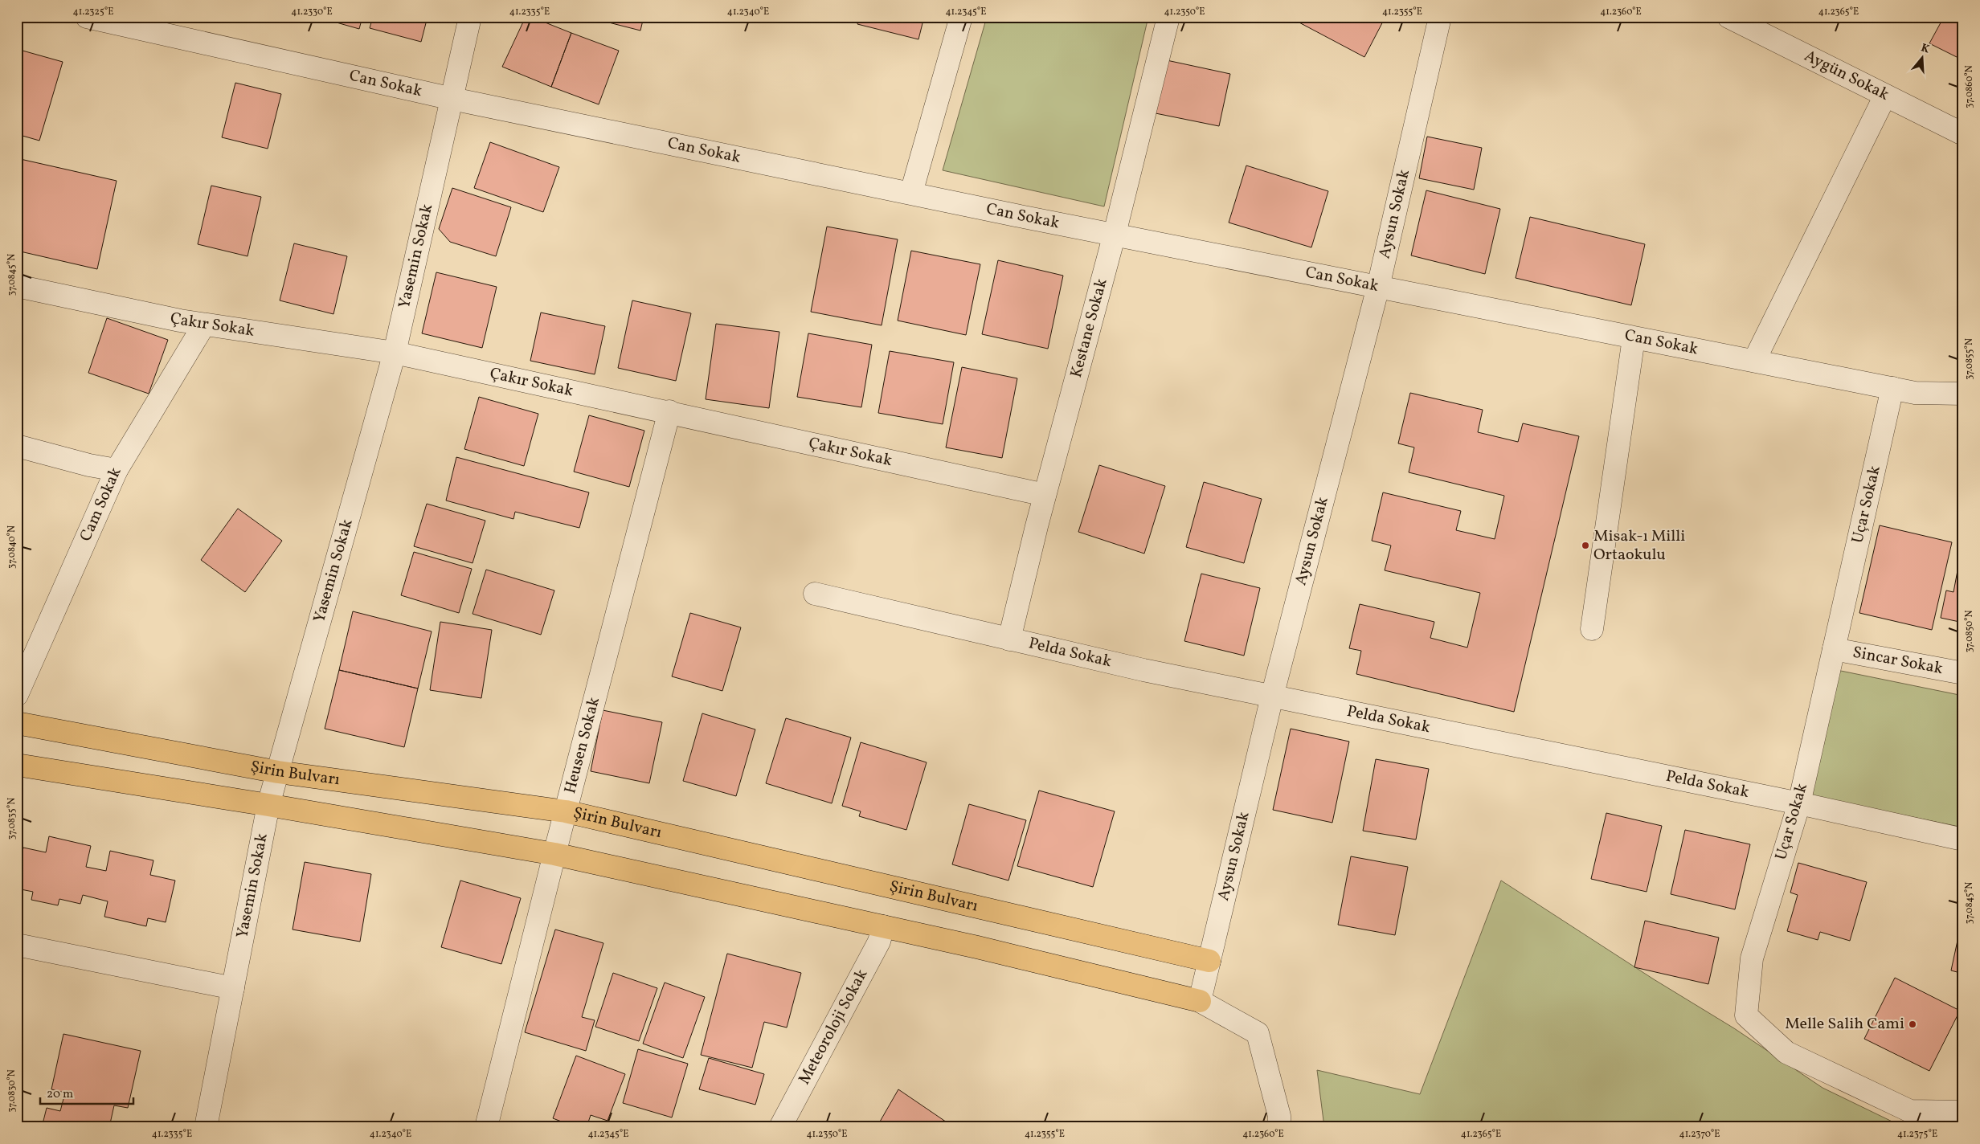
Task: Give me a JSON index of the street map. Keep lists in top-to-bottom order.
{
  "streets": {
    "main road": ["Şirin Bulvarı"],
    "street": [
      "Aygün Sokak",
      "Can Sokak",
      "Aysun Sokak",
      "Yasemin Sokak",
      "Çakır Sokak",
      "Kestane Sokak",
      "Uçar Sokak",
      "Cam Sokak",
      "Pelda Sokak",
      "Sincar Sokak",
      "Heusen Sokak",
      "Meteoroloji Sokak"
    ]
  },
  "crossings": [
    ["Can Sokak", "Aysun Sokak"],
    ["Can Sokak", "Yasemin Sokak"],
    ["Can Sokak", "Kestane Sokak"],
    ["Can Sokak", "Uçar Sokak"],
    ["Aysun Sokak", "Pelda Sokak"],
    ["Aysun Sokak", "Şirin Bulvarı"],
    ["Yasemin Sokak", "Çakır Sokak"],
    ["Yasemin Sokak", "Şirin Bulvarı"],
    ["Çakır Sokak", "Kestane Sokak"],
    ["Çakır Sokak", "Cam Sokak"],
    ["Çakır Sokak", "Heusen Sokak"],
    ["Kestane Sokak", "Pelda Sokak"],
    ["Uçar Sokak", "Pelda Sokak"],
    ["Uçar Sokak", "Sincar Sokak"],
    ["Heusen Sokak", "Şirin Bulvarı"]
  ],
  "places": ["Misak-ı Milli Ortaokulu", "Melle Salih Cami"],
  "scale_bar": "20 m",
  "north": "top",
  "coordinates": [
    "41.2325°E",
    "41.2330°E",
    "41.2335°E",
    "41.2340°E",
    "41.2345°E",
    "41.2350°E",
    "41.2355°E",
    "41.2360°E",
    "41.2365°E",
    "37.0860°N",
    "37.0845°N",
    "37.0855°N",
    "37.0840°N",
    "37.0850°N",
    "37.0835°N",
    "37.0830°N",
    "41.2370°E",
    "41.2375°E"
  ]
}
